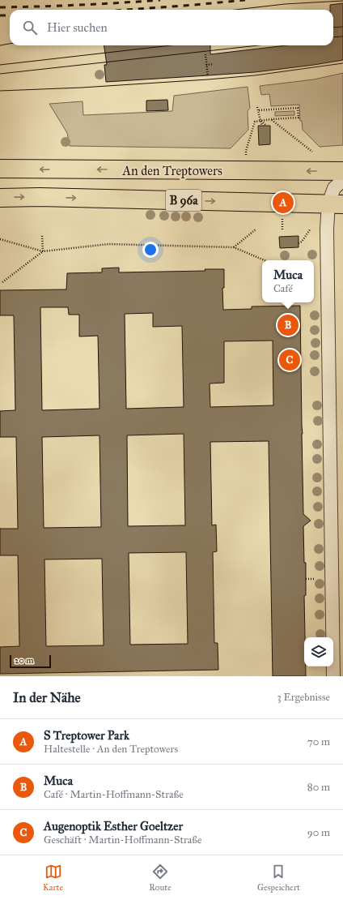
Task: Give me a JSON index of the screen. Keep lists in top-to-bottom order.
{
  "streets": {
    "main road": ["An den Treptowers", "B 96a"]
  },
  "scale_bar": "20 m",
  "page": {
    "search": "Hier suchen",
    "pins": ["A", "B", "C"],
    "popup": ["Muca", "Café"],
    "scale": "20 m",
    "heading": ["In der Nähe", "3 Ergebnisse"],
    "list": [
      {
        "mark": "A",
        "name": "S Treptower Park",
        "note": "Haltestelle · An den Treptowers",
        "value": "70 m"
      },
      {
        "mark": "B",
        "name": "Muca",
        "note": "Café · Martin-Hoffmann-Straße",
        "value": "80 m"
      },
      {
        "mark": "C",
        "name": "Augenoptik Esther Goeltzer",
        "note": "Geschäft · Martin-Hoffmann-Straße",
        "value": "90 m"
      }
    ],
    "nav": ["Karte", "Route", "Gespeichert"]
  }
}
